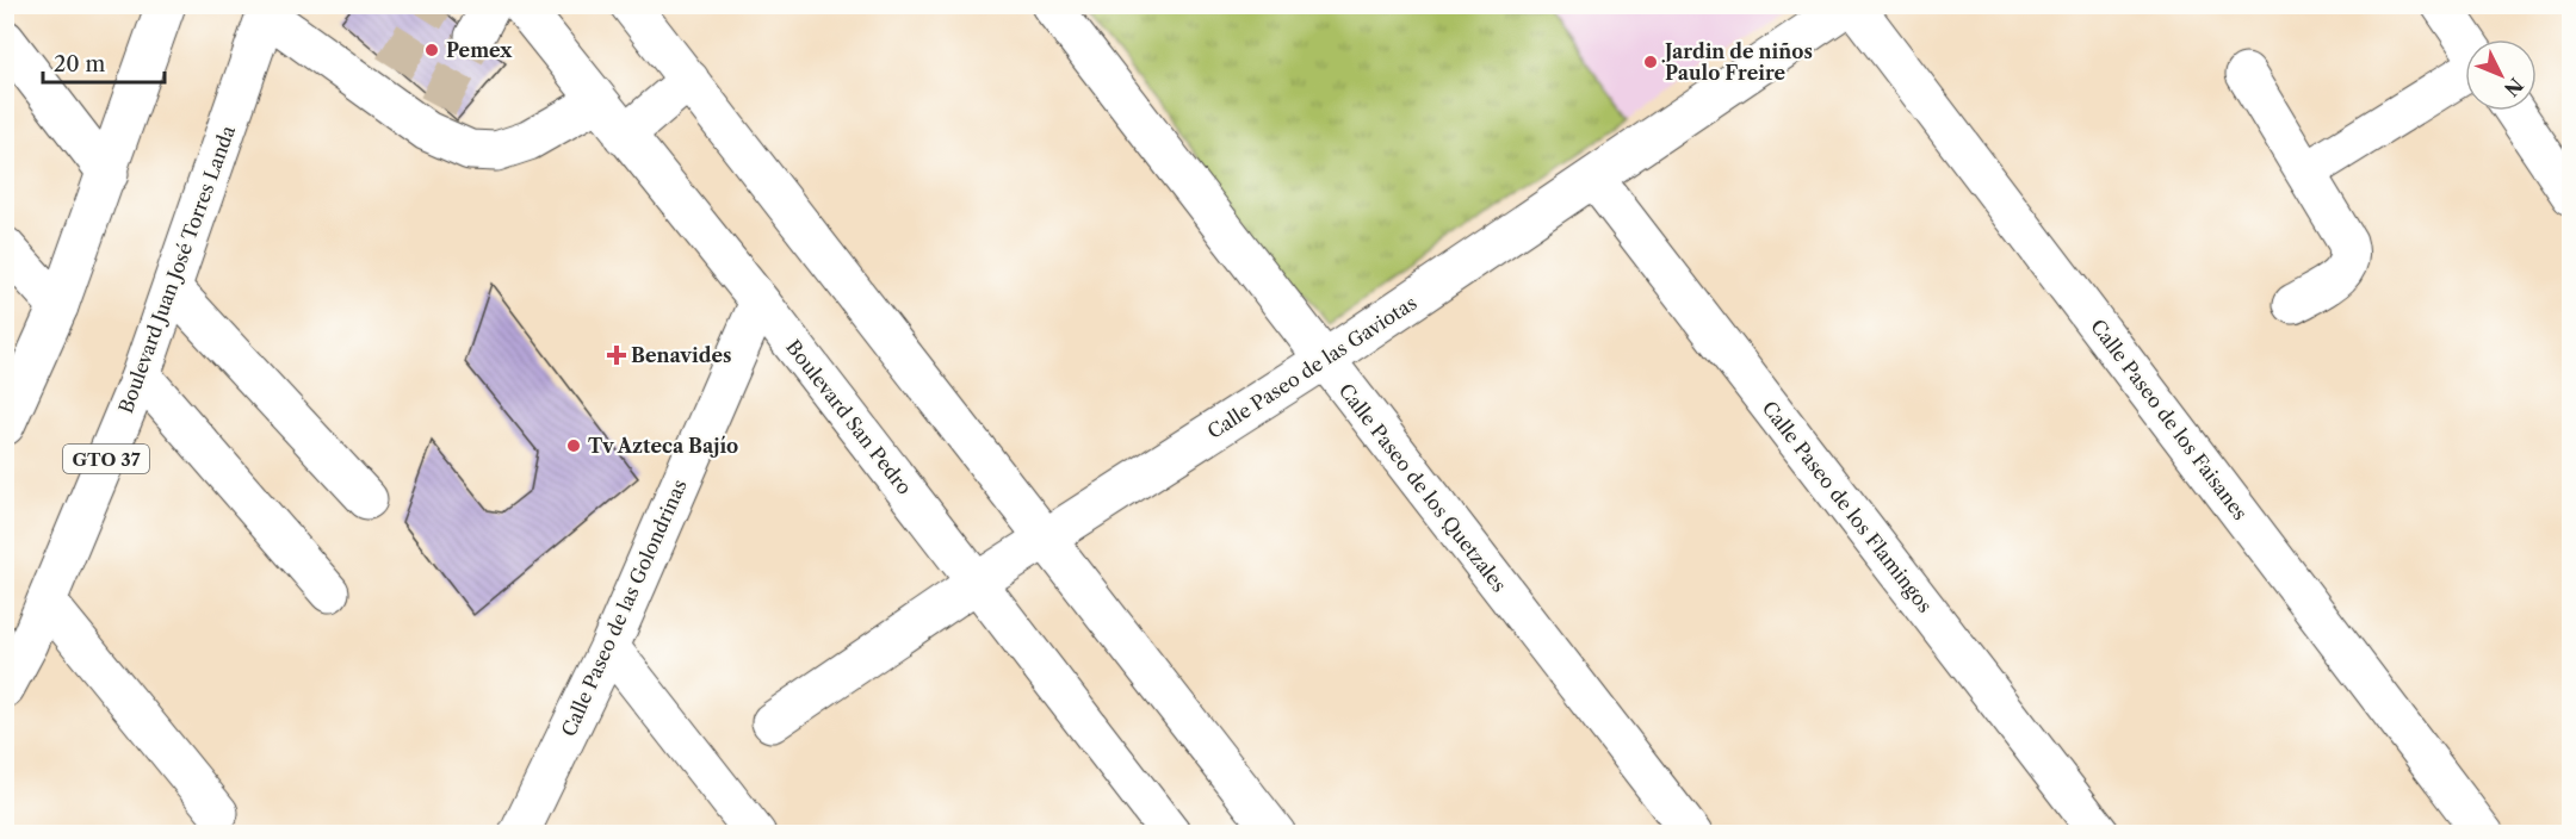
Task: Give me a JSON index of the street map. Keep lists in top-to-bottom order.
{
  "streets": {
    "street": [
      "Boulevard Juan José Torres Landa",
      "Calle Paseo de las Gaviotas",
      "Boulevard San Pedro",
      "Calle Paseo de los Faisanes",
      "GTO 37",
      "Calle Paseo de los Quetzales",
      "Calle Paseo de los Flamingos",
      "Calle Paseo de las Golondrinas"
    ]
  },
  "crossings": [
    ["Calle Paseo de las Gaviotas", "Boulevard San Pedro"],
    ["Calle Paseo de las Gaviotas", "Calle Paseo de los Quetzales"],
    ["Calle Paseo de las Gaviotas", "Calle Paseo de los Flamingos"],
    ["Boulevard San Pedro", "Calle Paseo de las Golondrinas"]
  ],
  "places": {
    "other": ["Pemex", "Jardin de niños Paulo Freire", "Tv Azteca Bajío"],
    "health": ["Benavides"]
  },
  "scale_bar": "20 m",
  "north": "bottom right"
}
